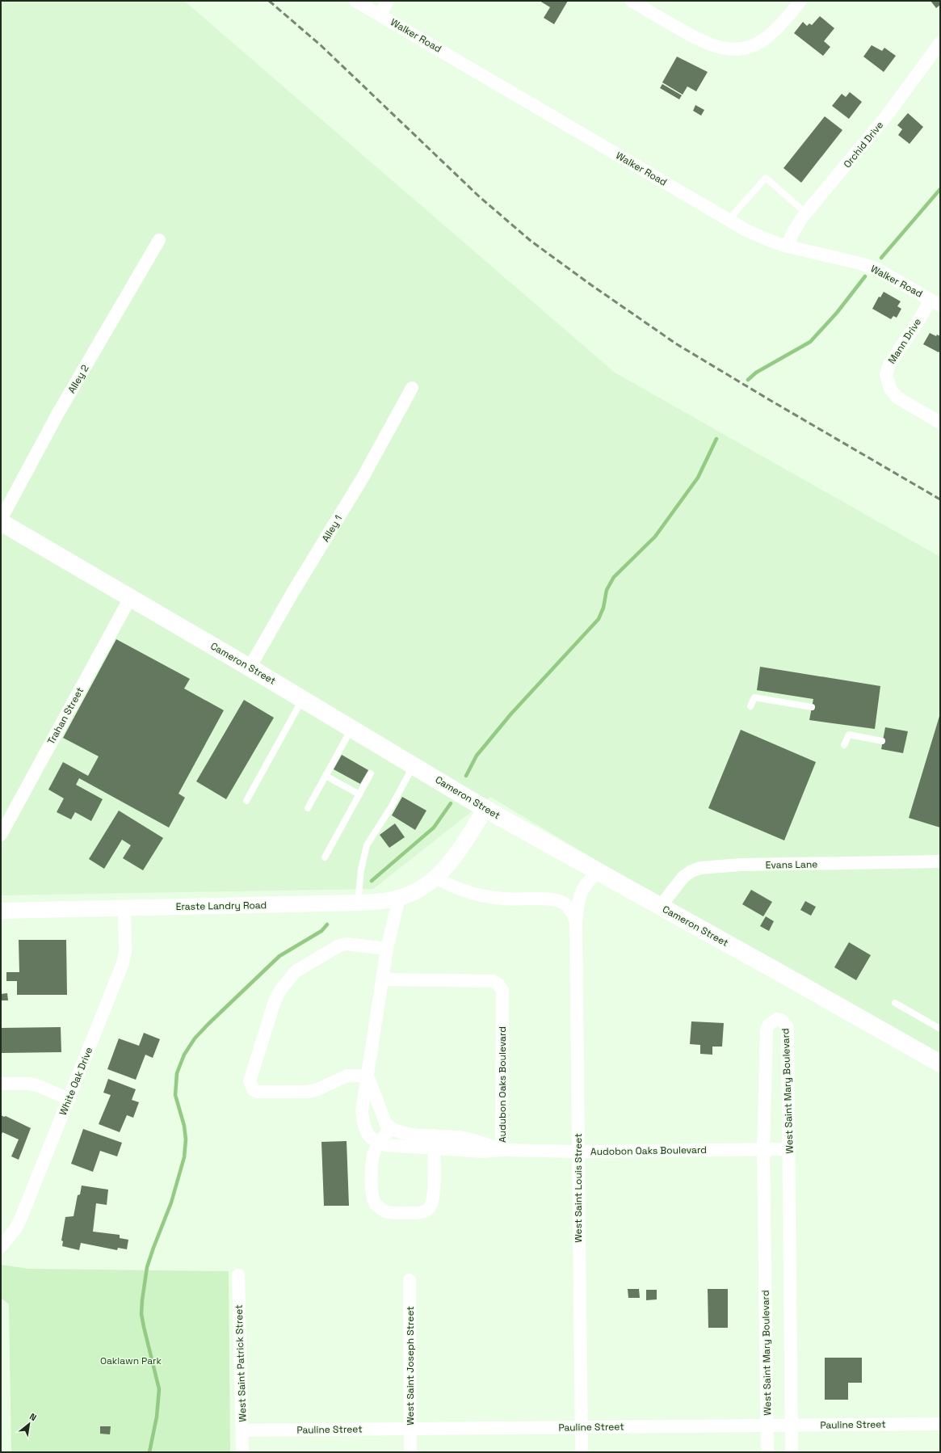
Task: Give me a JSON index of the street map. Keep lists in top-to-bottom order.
{
  "streets": {
    "main road": ["Cameron Street"],
    "street": [
      "Walker Road",
      "Orchid Drive",
      "Mann Drive",
      "Alley 2",
      "Alley 1",
      "Trahan Street",
      "Evans Lane",
      "Eraste Landry Road",
      "White Oak Drive",
      "Audubon Oaks Boulevard",
      "West Saint Mary Boulevard",
      "Audobon Oaks Boulevard",
      "West Saint Louis Street",
      "West Saint Patrick Street",
      "West Saint Joseph Street",
      "Pauline Street"
    ]
  },
  "crossings": [
    ["Walker Road", "Orchid Drive"],
    ["Walker Road", "Mann Drive"],
    ["Alley 1", "Cameron Street"],
    ["Cameron Street", "Trahan Street"],
    ["Cameron Street", "Evans Lane"],
    ["Cameron Street", "Eraste Landry Road"],
    ["Eraste Landry Road", "White Oak Drive"],
    ["Audubon Oaks Boulevard", "Audobon Oaks Boulevard"],
    ["West Saint Mary Boulevard", "Audobon Oaks Boulevard"],
    ["West Saint Mary Boulevard", "Pauline Street"],
    ["Audobon Oaks Boulevard", "West Saint Louis Street"],
    ["West Saint Louis Street", "Pauline Street"],
    ["West Saint Patrick Street", "Pauline Street"],
    ["West Saint Joseph Street", "Pauline Street"]
  ],
  "parks": ["Oaklawn Park"],
  "north": "top right"
}
